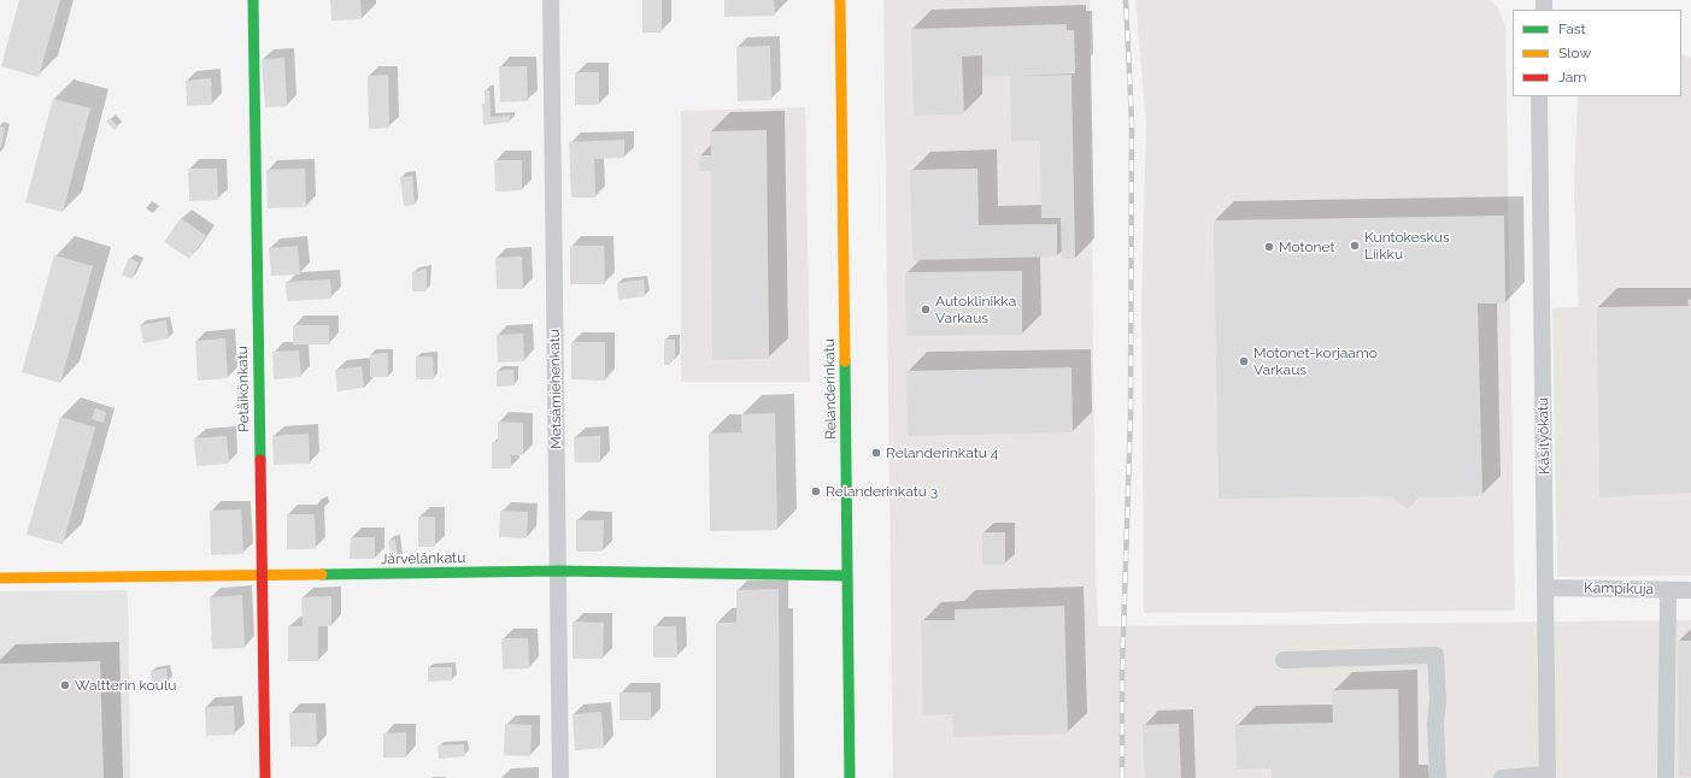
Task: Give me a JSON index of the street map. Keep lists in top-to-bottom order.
{
  "streets": {
    "street": [
      "Petäikönkatu",
      "Metsämiehenkatu",
      "Relanderinkatu",
      "Käsityökatu",
      "Järvelänkatu",
      "Kampikuja"
    ]
  },
  "crossings": [
    ["Petäikönkatu", "Järvelänkatu"],
    ["Metsämiehenkatu", "Järvelänkatu"],
    ["Relanderinkatu", "Järvelänkatu"],
    ["Käsityökatu", "Kampikuja"]
  ],
  "places": [
    "Kuntokeskus Liikku",
    "Motonet",
    "Autoklinikka Varkaus",
    "Motonet-korjaamo Varkaus",
    "Relanderinkatu 4",
    "Relanderinkatu 3",
    "Waltterin koulu"
  ],
  "legend": ["Fast", "Slow", "Jam"]
}
